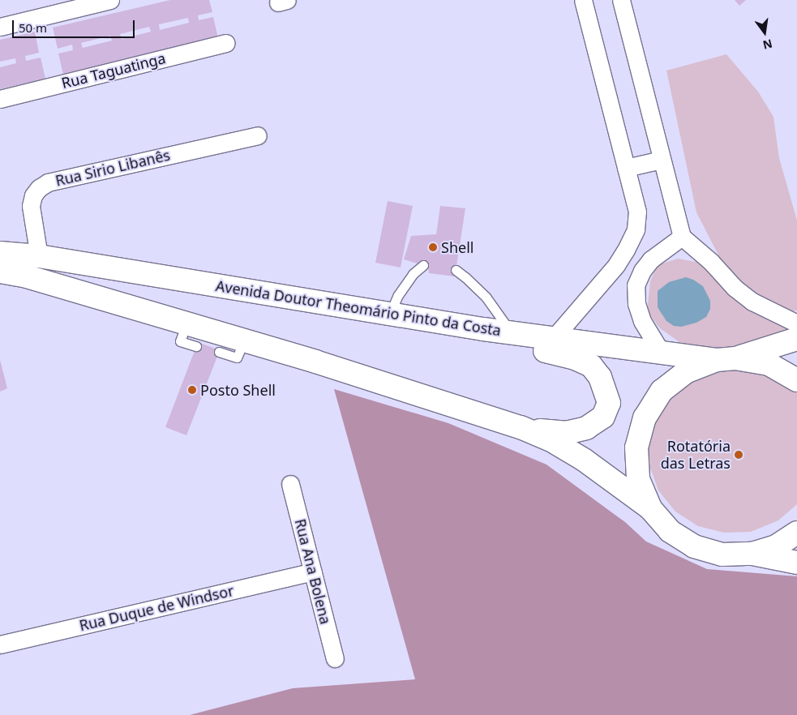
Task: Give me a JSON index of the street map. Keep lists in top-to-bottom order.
{
  "streets": {
    "main road": ["Avenida Doutor Theomário Pinto da Costa"],
    "street": [
      "Rua Taguatinga",
      "Rua Sirio Libanês",
      "Rua Ana Bolena",
      "Rua Duque de Windsor"
    ]
  },
  "crossings": [
    ["Rua Sirio Libanês", "Avenida Doutor Theomário Pinto da Costa"],
    ["Rua Ana Bolena", "Rua Duque de Windsor"]
  ],
  "places": ["Shell", "Posto Shell", "Rotatória das Letras"],
  "scale_bar": "50 m",
  "north": "bottom"
}
